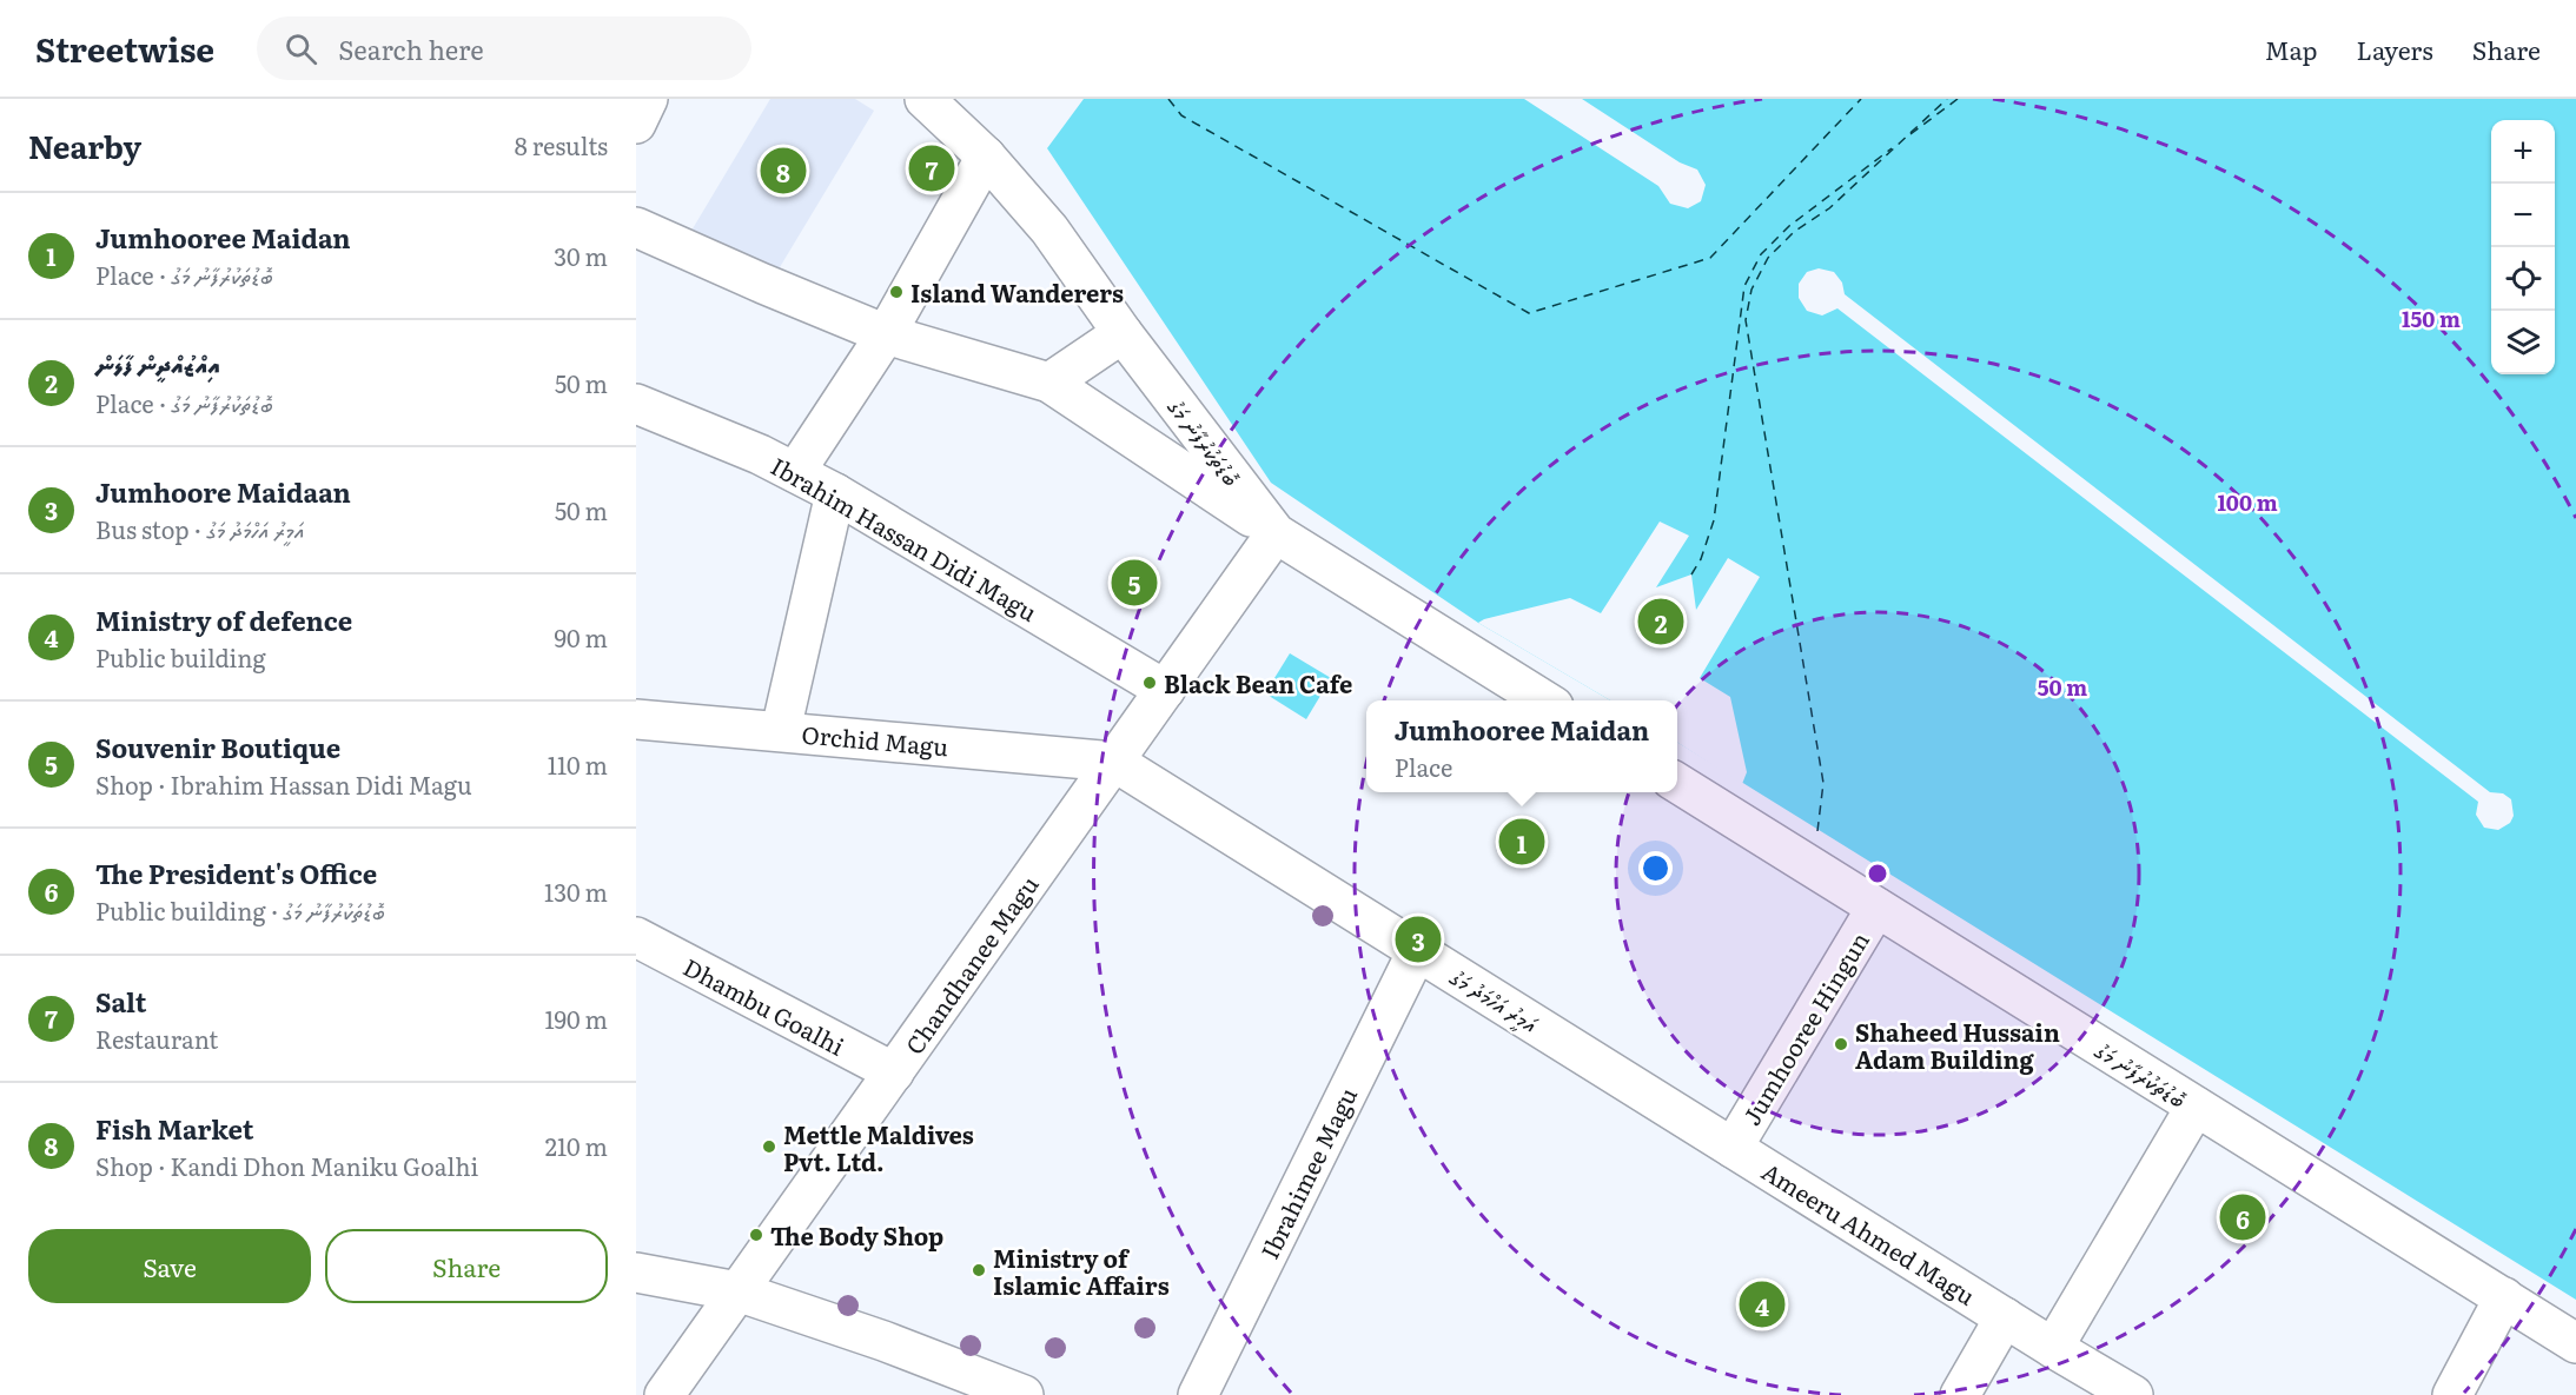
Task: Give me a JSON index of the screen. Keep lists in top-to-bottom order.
{
  "streets": {
    "street": [
      "ބޮޑުތަކުރުފާނު މަގު",
      "Ibrahim Hassan Didi Magu",
      "Orchid Magu",
      "Chandhanee Magu",
      "އަމީރު އަހްމަދު މަގު",
      "Dhambu Goalhi",
      "Jumhooree Hingun",
      "Ibrahimee Magu",
      "Ameeru Ahmed Magu"
    ]
  },
  "crossings": [
    ["ބޮޑުތަކުރުފާނު މަގު", "Chandhanee Magu"],
    ["ބޮޑުތަކުރުފާނު މަގު", "Jumhooree Hingun"],
    ["Ibrahim Hassan Didi Magu", "Chandhanee Magu"],
    ["Orchid Magu", "Chandhanee Magu"],
    ["Orchid Magu", "އަމީރު އަހްމަދު މަގު"],
    ["Chandhanee Magu", "އަމީރު އަހްމަދު މަގު"],
    ["Chandhanee Magu", "Dhambu Goalhi"],
    ["އަމީރު އަހްމަދު މަގު", "Jumhooree Hingun"],
    ["އަމީރު އަހްމަދު މަގު", "Ibrahimee Magu"],
    ["އަމީރު އަހްމަދު މަގު", "Ameeru Ahmed Magu"],
    ["Jumhooree Hingun", "Ameeru Ahmed Magu"]
  ],
  "places": [
    "Island Wanderers",
    "Black Bean Cafe",
    "Shaheed Hussain Adam Building",
    "Mettle Maldives Pvt. Ltd.",
    "The Body Shop",
    "Ministry of Islamic Affairs"
  ],
  "page": {
    "header": "Streetwise",
    "search": "Search here",
    "nav": ["Map", "Layers", "Share"],
    "heading": ["Nearby", "8 results"],
    "map_buttons": ["+", "−"],
    "pins": [
      "7",
      "8",
      "5",
      "2",
      "1",
      "3",
      "6",
      "4"
    ],
    "list": [
      {
        "mark": "1",
        "name": "Jumhooree Maidan",
        "note": "Place · ބޮޑުތަކުރުފާނު މަގު",
        "value": "30 m"
      },
      {
        "mark": "2",
        "name": "އިއްޒުއްދީން ފާލަން",
        "note": "Place · ބޮޑުތަކުރުފާނު މަގު",
        "value": "50 m"
      },
      {
        "mark": "3",
        "name": "Jumhoore Maidaan",
        "note": "Bus stop · އަމީރު އަހްމަދު މަގު",
        "value": "50 m"
      },
      {
        "mark": "4",
        "name": "Ministry of defence",
        "note": "Public building",
        "value": "90 m"
      },
      {
        "mark": "5",
        "name": "Souvenir Boutique",
        "note": "Shop · Ibrahim Hassan Didi Magu",
        "value": "110 m"
      },
      {
        "mark": "6",
        "name": "The President's Office",
        "note": "Public building · ބޮޑުތަކުރުފާނު މަގު",
        "value": "130 m"
      },
      {
        "mark": "7",
        "name": "Salt",
        "note": "Restaurant",
        "value": "190 m"
      },
      {
        "mark": "8",
        "name": "Fish Market",
        "note": "Shop · Kandi Dhon Maniku Goalhi",
        "value": "210 m"
      }
    ],
    "popup": ["Jumhooree Maidan", "Place"],
    "buttons": ["Save", "Share"]
  },
  "rings": ["150 m", "100 m", "50 m"]
}
